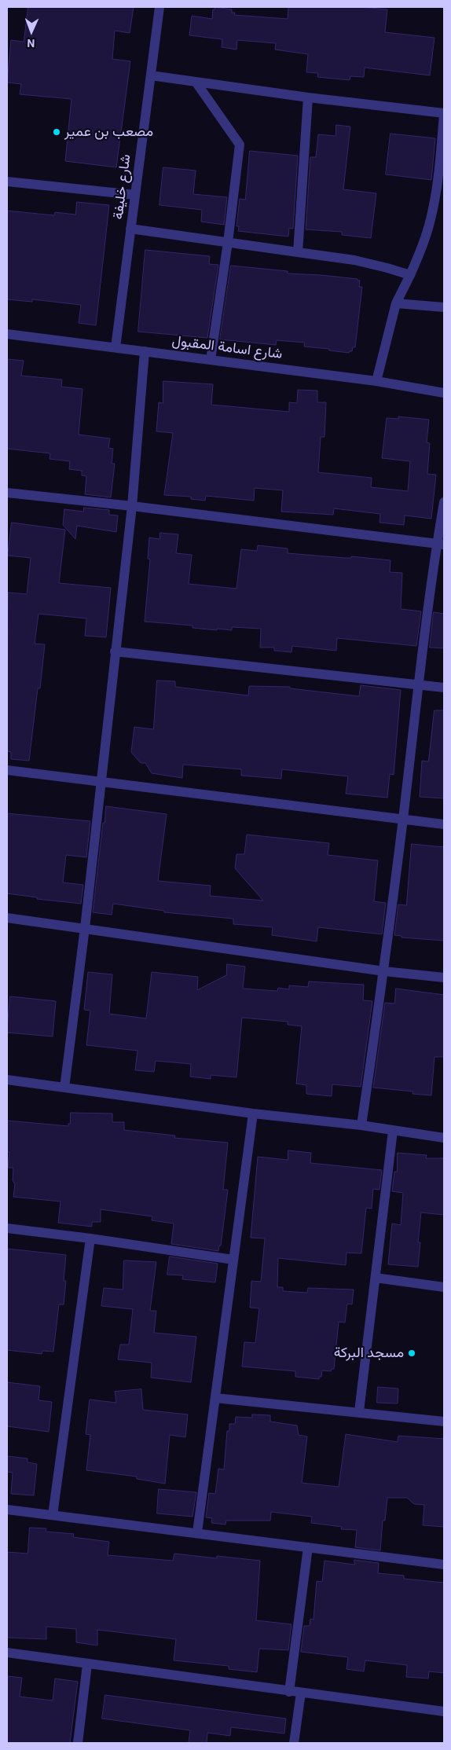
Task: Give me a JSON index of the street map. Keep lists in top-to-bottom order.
{
  "streets": {
    "street": ["شارع خليفة", "شارع اسامة المقبول"]
  },
  "crossings": [
    ["شارع خليفة", "شارع اسامة المقبول"]
  ],
  "places": ["مصعب بن عمير", "مسجد البركة"],
  "north": "bottom"
}
